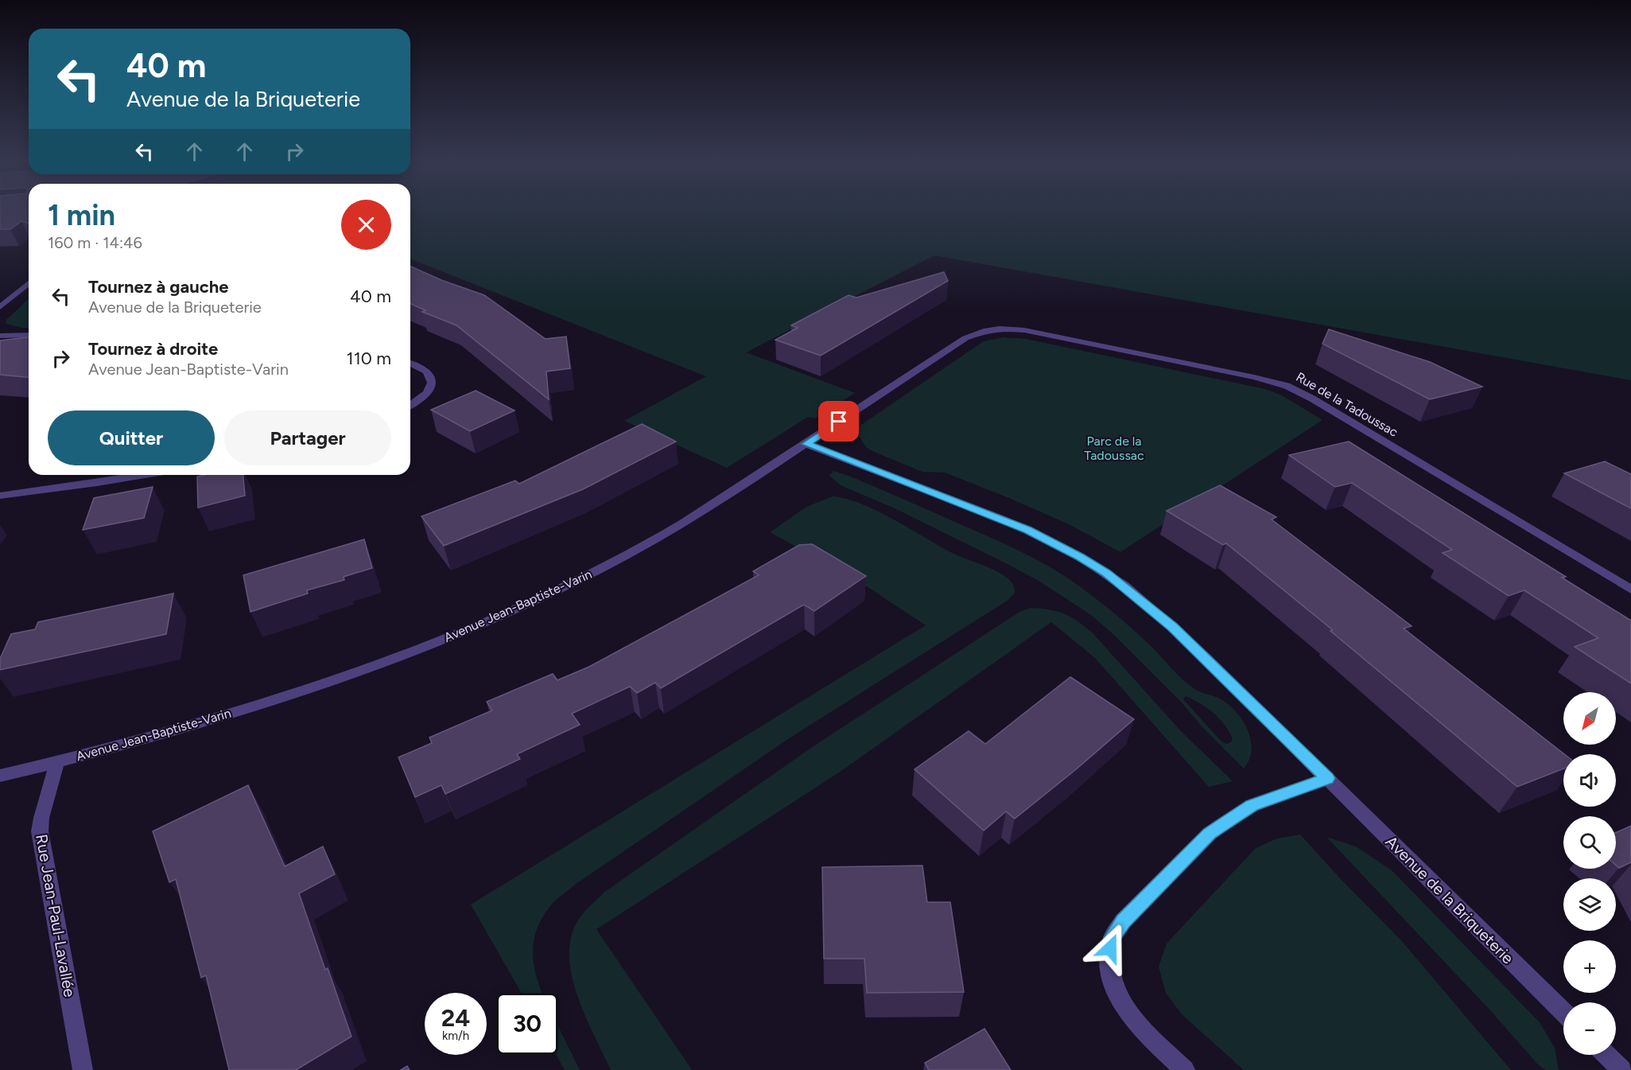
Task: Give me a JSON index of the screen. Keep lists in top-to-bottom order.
{
  "streets": {
    "street": [
      "Rue de la Tadoussac",
      "Avenue Jean-Baptiste-Varin",
      "Avenue de la Briqueterie",
      "Rue Jean-Paul-Lavallée"
    ]
  },
  "crossings": [
    ["Rue de la Tadoussac", "Avenue Jean-Baptiste-Varin"],
    ["Avenue Jean-Baptiste-Varin", "Avenue de la Briqueterie"],
    ["Avenue Jean-Baptiste-Varin", "Rue Jean-Paul-Lavallée"]
  ],
  "parks": ["Parc de la Tadoussac"],
  "north": "bottom left",
  "page": {
    "turn": ["40 m", "Avenue de la Briqueterie"],
    "heading": ["1 min", "160 m · 14:46"],
    "list": [
      {
        "name": "Tournez à gauche",
        "note": "Avenue de la Briqueterie",
        "value": "40 m"
      },
      {
        "name": "Tournez à droite",
        "note": "Avenue Jean-Baptiste-Varin",
        "value": "110 m"
      }
    ],
    "buttons": ["Quitter", "Partager"],
    "map_buttons": ["+", "−"],
    "speed": "24 km/h",
    "limit": "30"
  }
}
